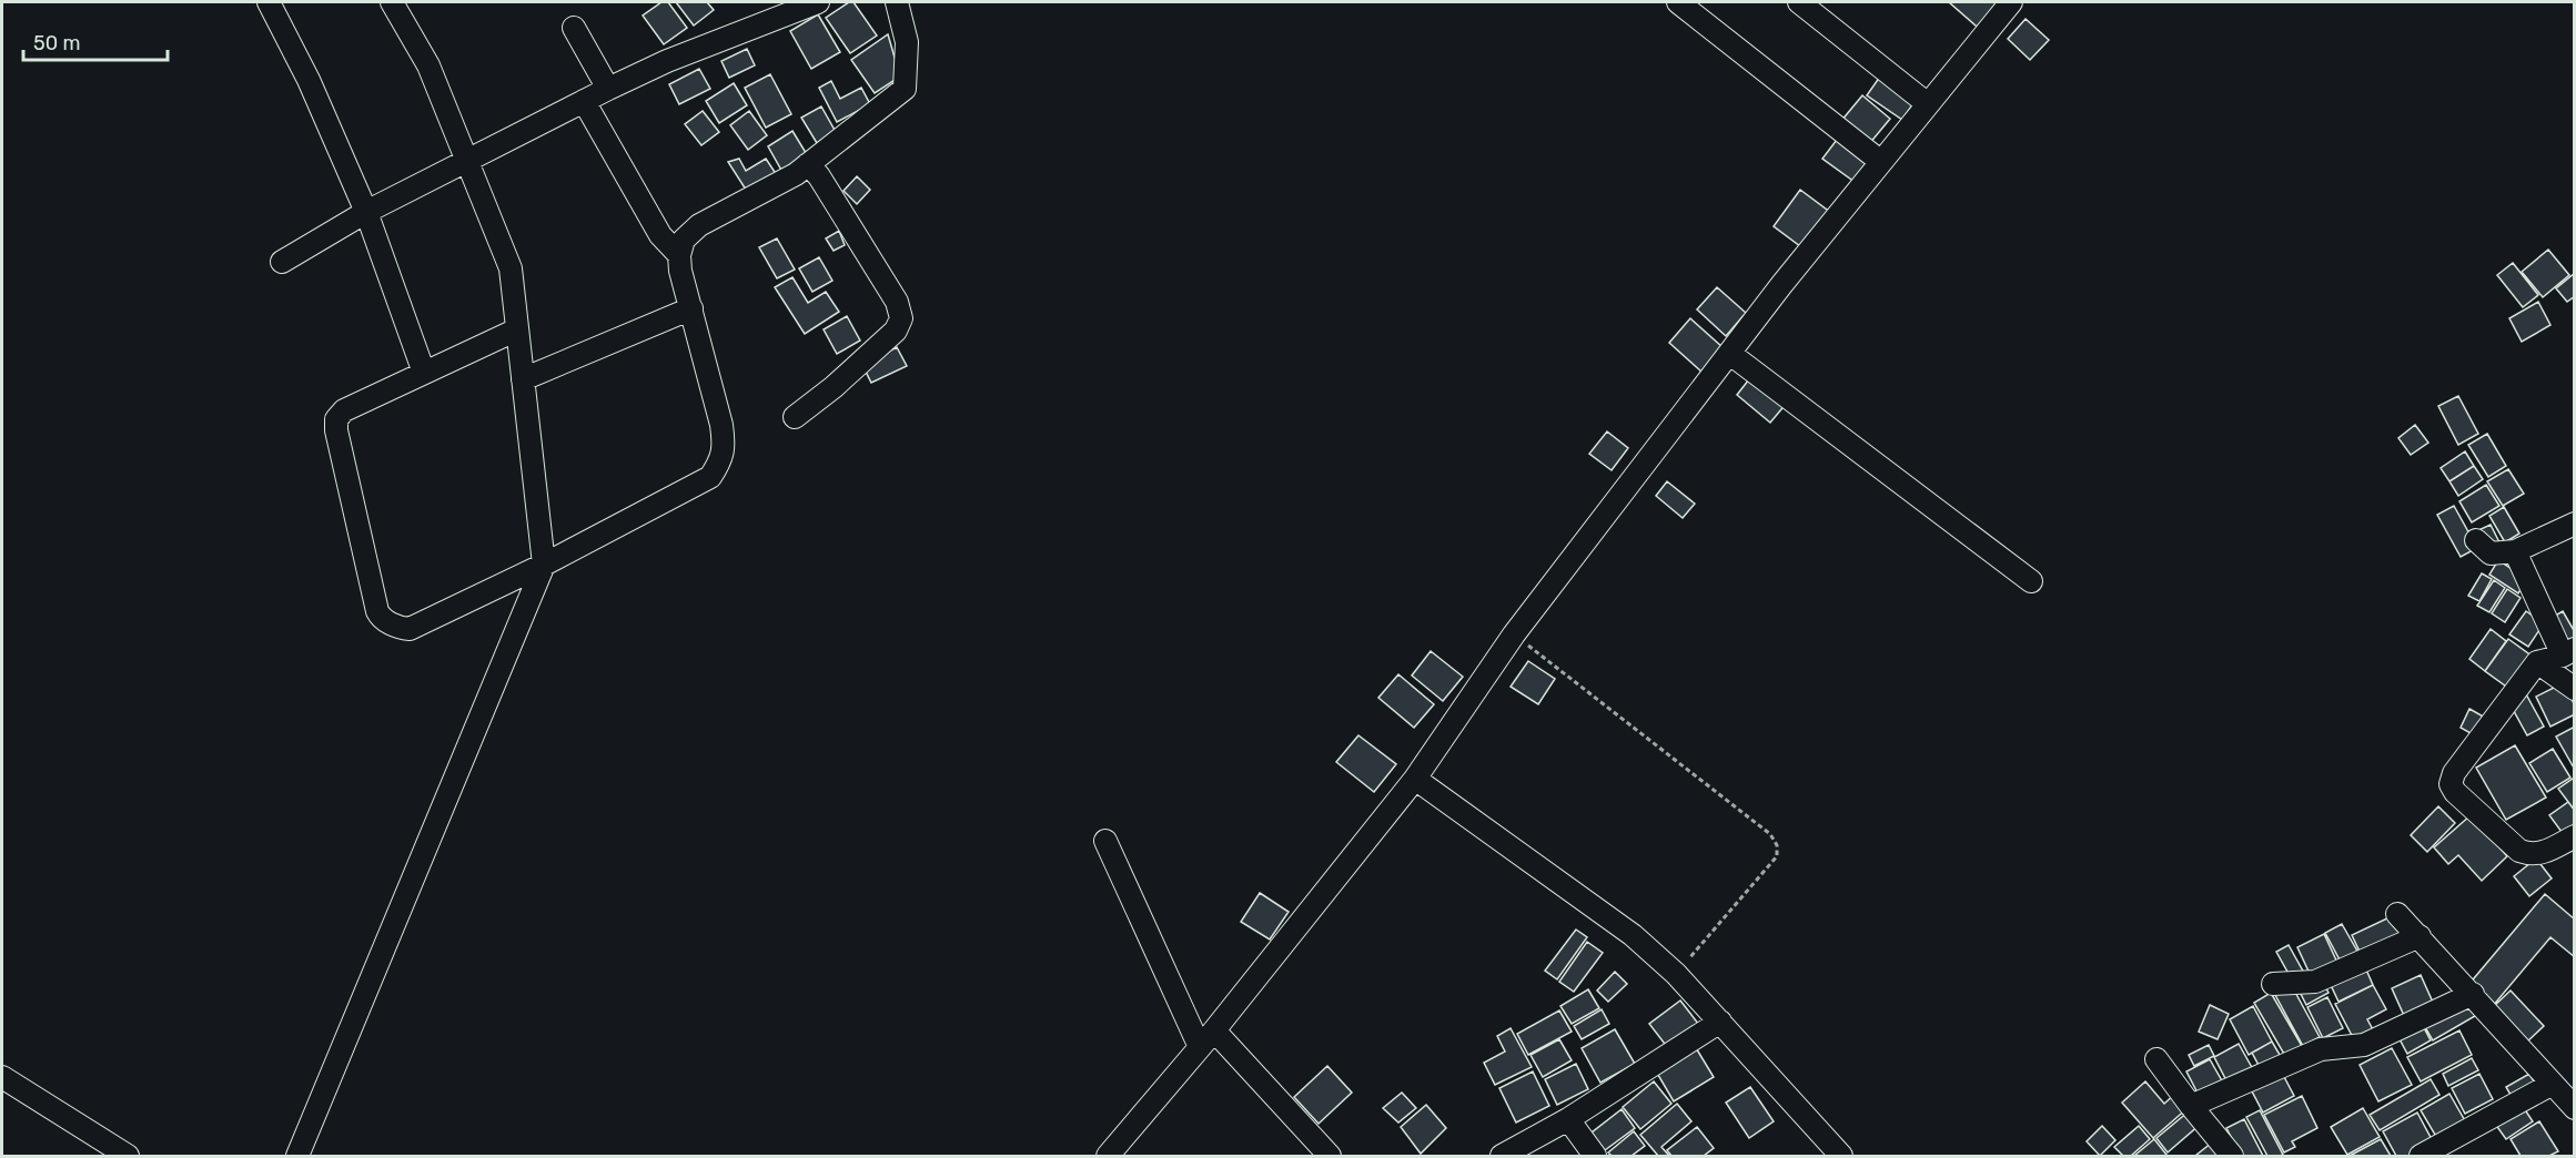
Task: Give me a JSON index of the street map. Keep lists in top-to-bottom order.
{
  "scale_bar": "50 m"
}
